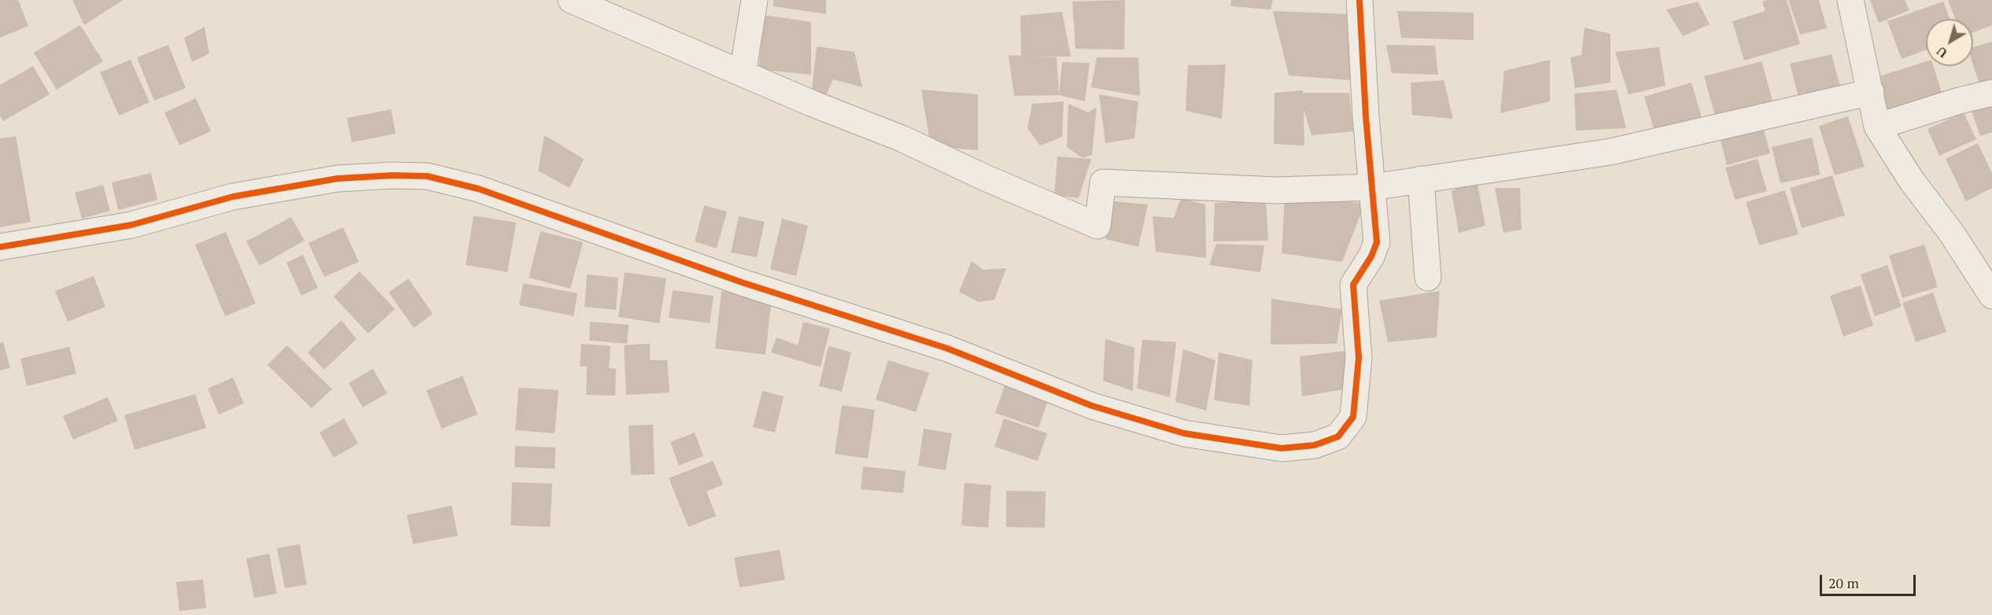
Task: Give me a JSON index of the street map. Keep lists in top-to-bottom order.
{
  "scale_bar": "20 m",
  "north": "bottom left"
}
